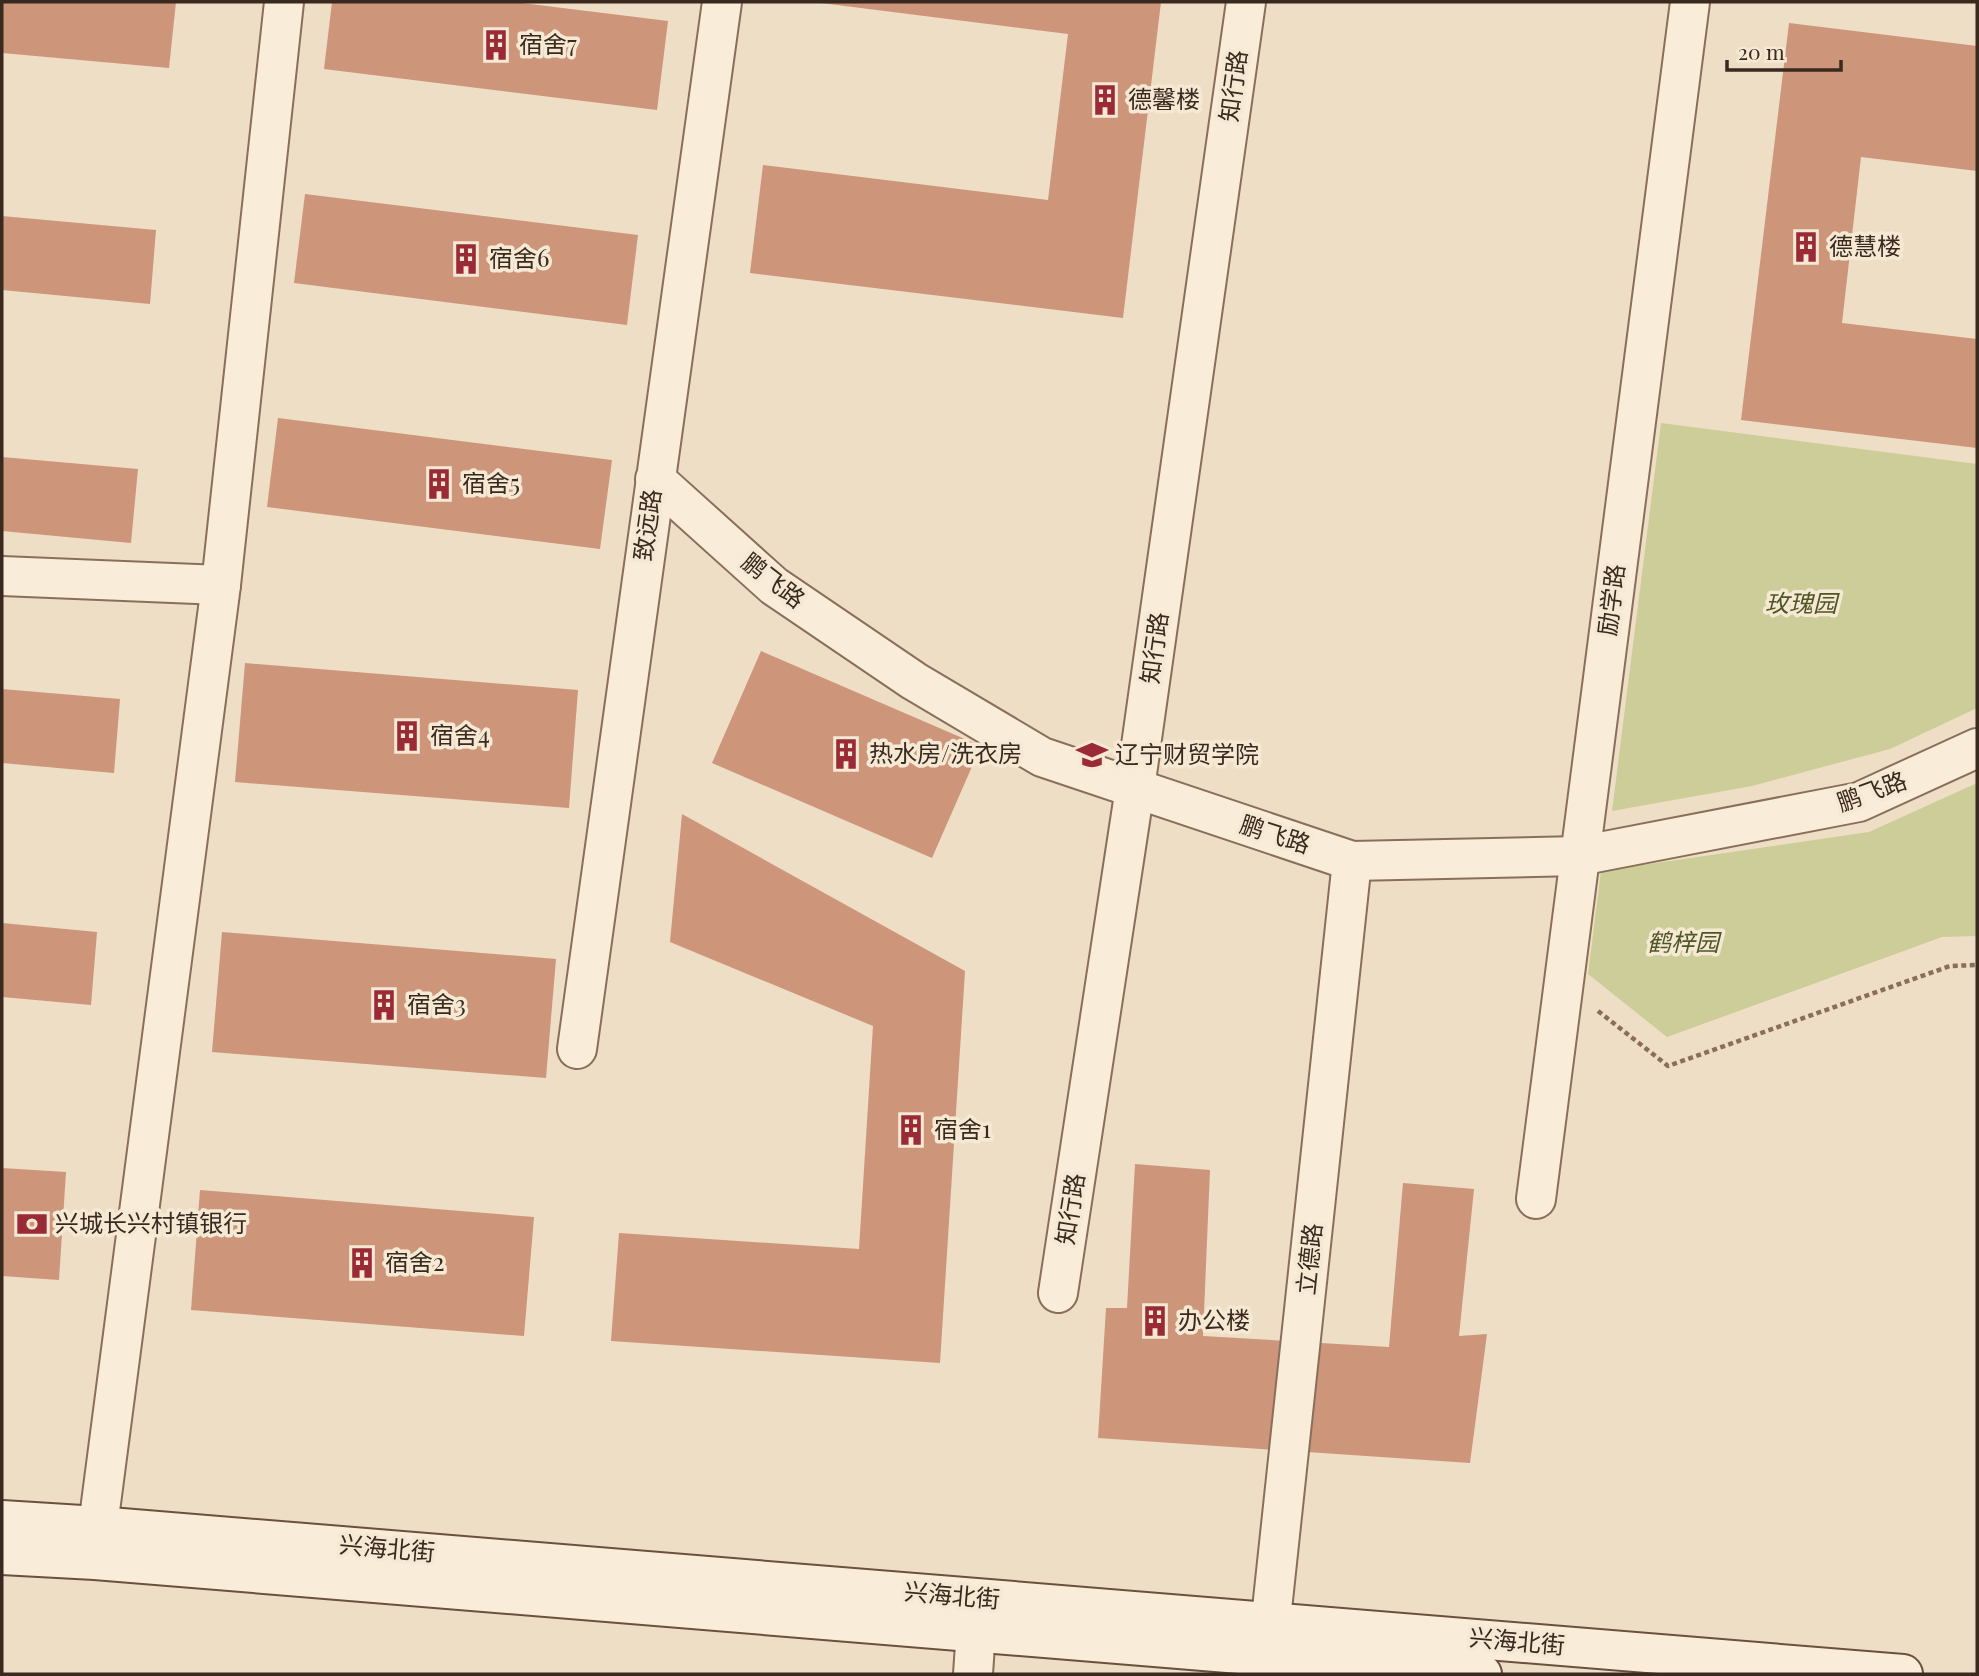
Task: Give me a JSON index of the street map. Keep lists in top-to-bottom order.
{
  "streets": {
    "street": [
      "知行路",
      "致远路",
      "鹏飞路",
      "励学路",
      "立德路",
      "兴海北街"
    ]
  },
  "crossings": [
    ["知行路", "鹏飞路"],
    ["致远路", "鹏飞路"],
    ["鹏飞路", "励学路"],
    ["鹏飞路", "立德路"],
    ["立德路", "兴海北街"]
  ],
  "parks": ["玫瑰园", "鹤梓园"],
  "places": {
    "building": [
      "宿舍7",
      "德馨楼",
      "德慧楼",
      "宿舍6",
      "宿舍5",
      "宿舍4",
      "热水房/洗衣房",
      "宿舍3",
      "宿舍1",
      "宿舍2",
      "办公楼"
    ],
    "school or university": ["辽宁财贸学院"],
    "bank": ["兴城长兴村镇银行"]
  },
  "scale_bar": "20 m"
}
